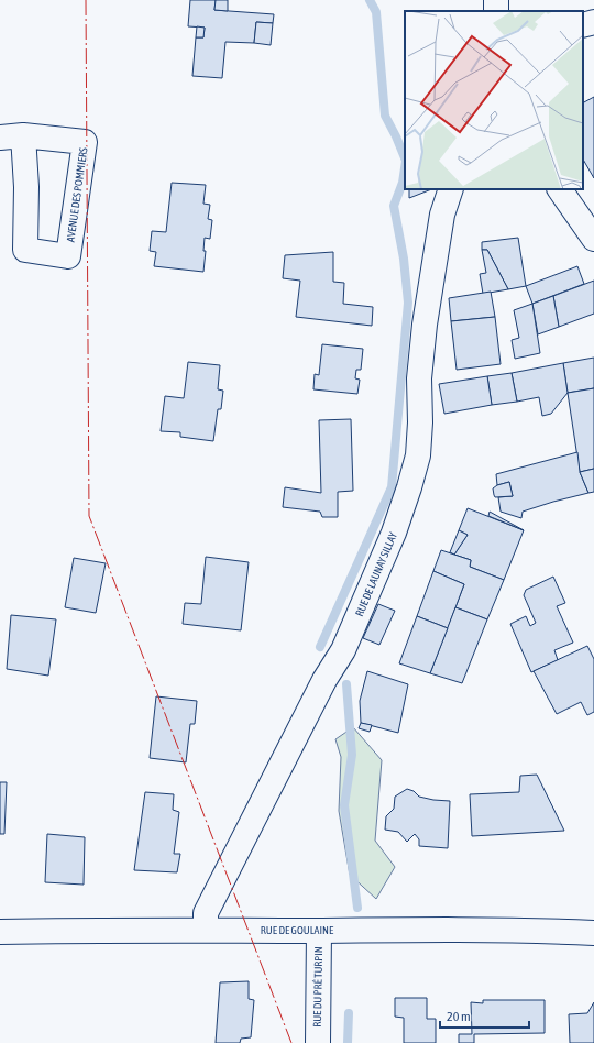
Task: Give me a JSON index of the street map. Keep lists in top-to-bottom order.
{
  "streets": {
    "street": [
      "AVENUE DES POMMIERS",
      "RUE DE LAUNAY SILLAY",
      "RUE DE GOULAINE",
      "RUE DU PRÉ TURPIN"
    ]
  },
  "crossings": [
    ["RUE DE LAUNAY SILLAY", "RUE DE GOULAINE"],
    ["RUE DE GOULAINE", "RUE DU PRÉ TURPIN"]
  ],
  "scale_bar": "20 m"
}
